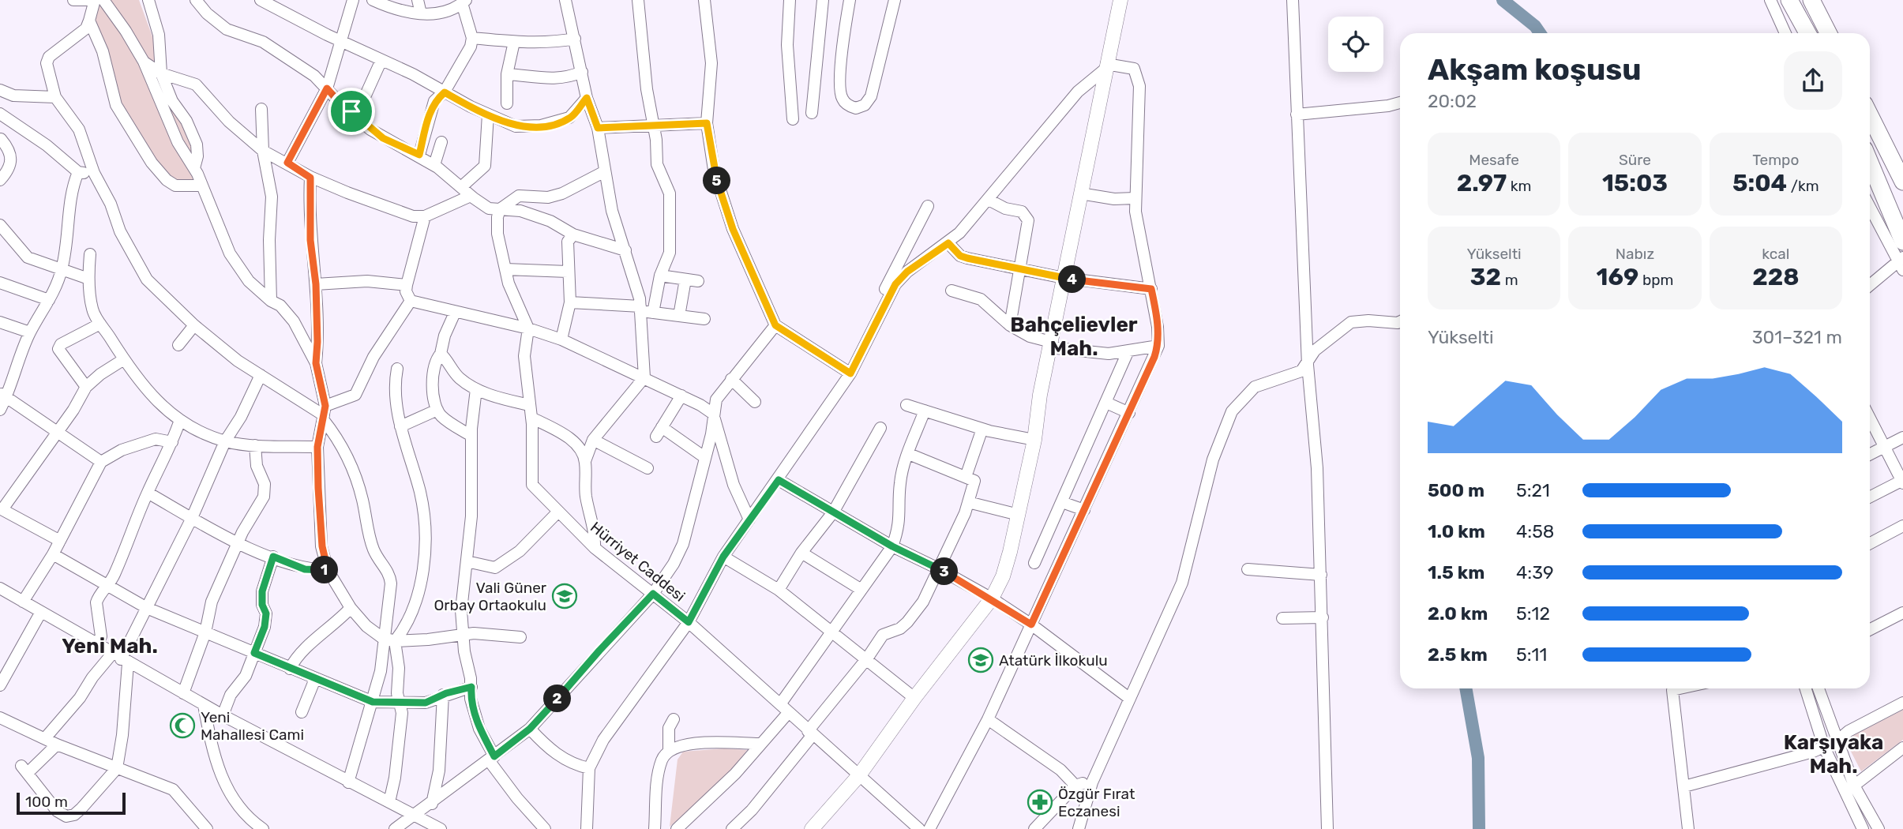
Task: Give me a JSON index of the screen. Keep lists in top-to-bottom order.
{
  "streets": {
    "street": ["Hürriyet Caddesi"]
  },
  "districts": ["Bahçelievler Mah.", "Yeni Mah.", "Karşıyaka Mah."],
  "places": {
    "school or university": ["Vali Güner Orbay Ortaokulu", "Atatürk İlkokulu"],
    "mosque": ["Yeni Mahallesi Cami"],
    "pharmacy": ["Özgür Fırat Eczanesi"]
  },
  "scale_bar": "100 m",
  "page": {
    "heading": ["Akşam koşusu", "20:02"],
    "stats": [
      ["Mesafe", "2.97 km"],
      ["Süre", "15:03"],
      ["Tempo", "5:04 /km"],
      ["Yükselti", "32 m"],
      ["Nabız", "169 bpm"],
      ["kcal", "228"]
    ],
    "pins": [
      "5",
      "4",
      "1",
      "3",
      "2"
    ],
    "chart": ["Yükselti", "301–321 m"],
    "list": [
      {
        "name": "500 m",
        "note": "5:21"
      },
      {
        "name": "1.0 km",
        "note": "4:58"
      },
      {
        "name": "1.5 km",
        "note": "4:39"
      },
      {
        "name": "2.0 km",
        "note": "5:12"
      },
      {
        "name": "2.5 km",
        "note": "5:11"
      }
    ],
    "scale": "100 m"
  }
}
